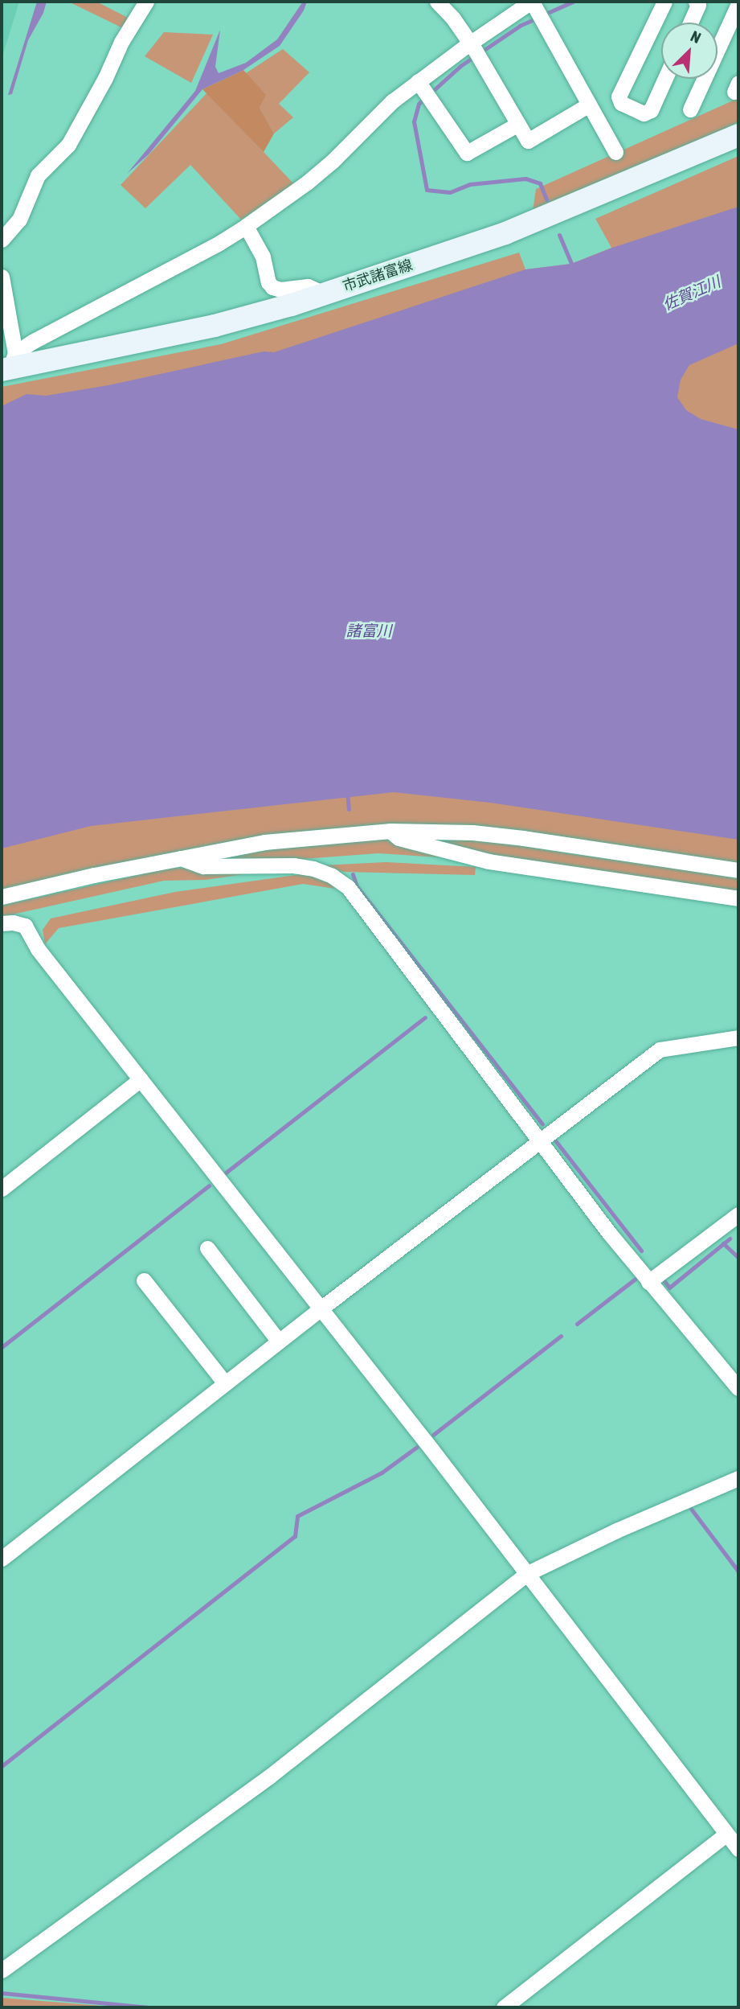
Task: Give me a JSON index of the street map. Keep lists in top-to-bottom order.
{
  "streets": {
    "main road": ["市武諸富線"]
  },
  "water": ["佐賀江川", "諸富川"],
  "north": "top right"
}
